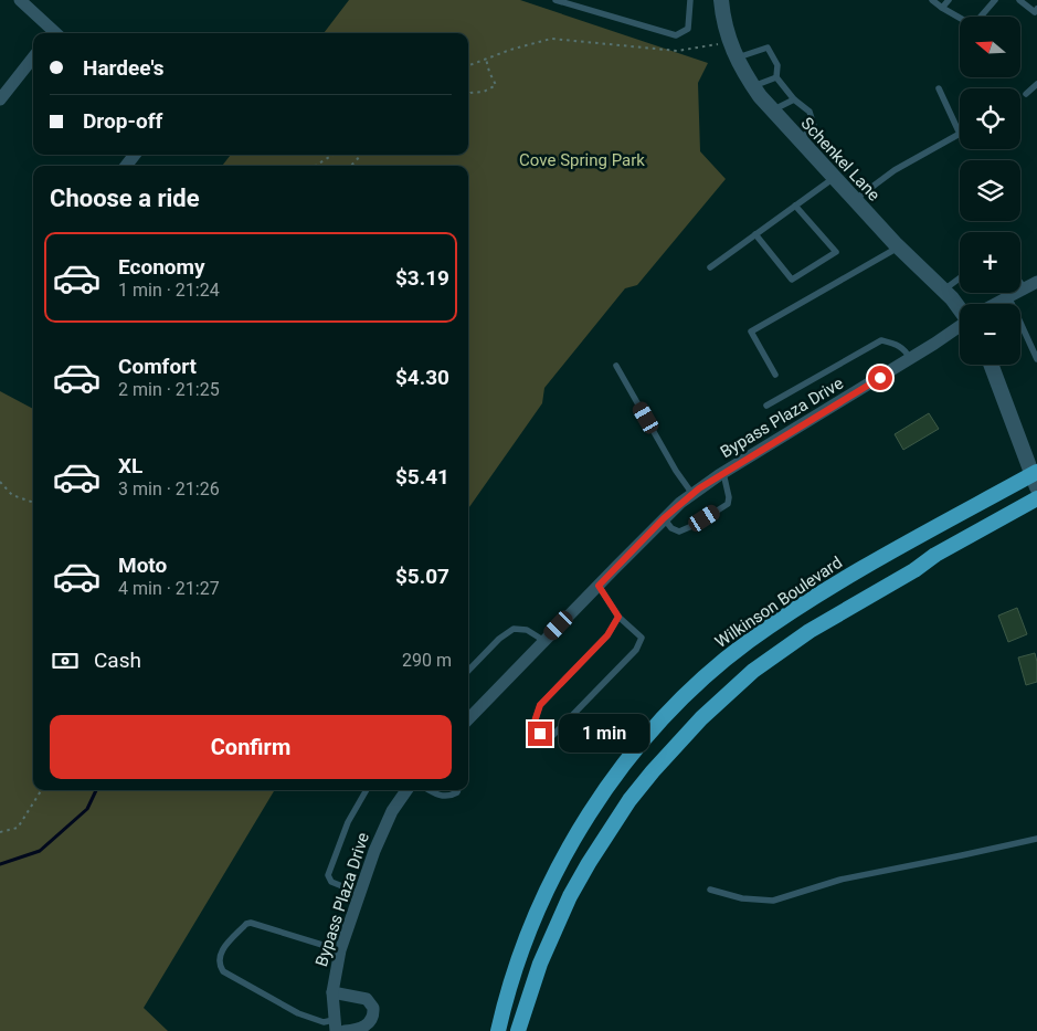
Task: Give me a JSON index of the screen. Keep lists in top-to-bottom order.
{
  "streets": {
    "highway": ["Wilkinson Boulevard"],
    "street": ["Schenkel Lane", "Bypass Plaza Drive"]
  },
  "parks": ["Cove Spring Park"],
  "north": "left",
  "page": {
    "map_buttons": ["+", "−"],
    "banner": ["Hardee's", "Drop-off"],
    "heading": "Choose a ride",
    "list": [
      {
        "name": "Economy",
        "note": "1 min · 21:24",
        "value": "$3.19"
      },
      {
        "name": "Comfort",
        "note": "2 min · 21:25",
        "value": "$4.30"
      },
      {
        "name": "XL",
        "note": "3 min · 21:26",
        "value": "$5.41"
      },
      {
        "name": "Moto",
        "note": "4 min · 21:27",
        "value": "$5.07"
      }
    ],
    "pay": ["Cash", "290 m"],
    "buttons": "Confirm",
    "bubble": "1 min"
  }
}
